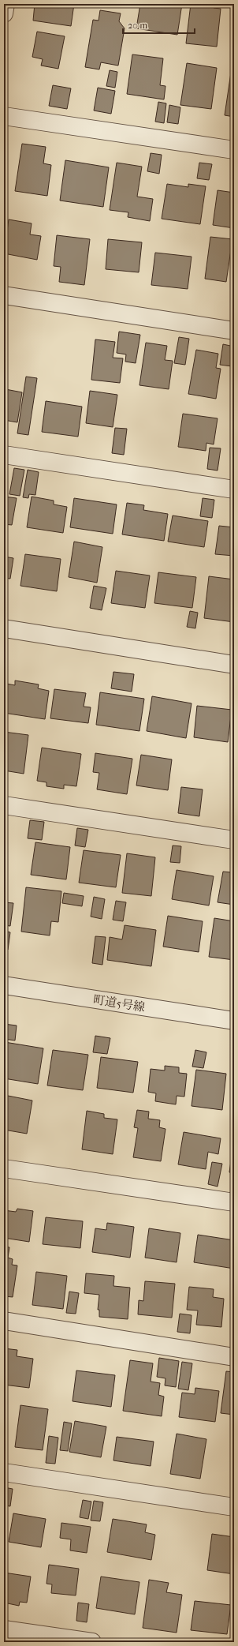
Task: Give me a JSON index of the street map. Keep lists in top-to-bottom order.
{
  "streets": {
    "street": ["町道5号線"]
  },
  "scale_bar": "20 m"
}
